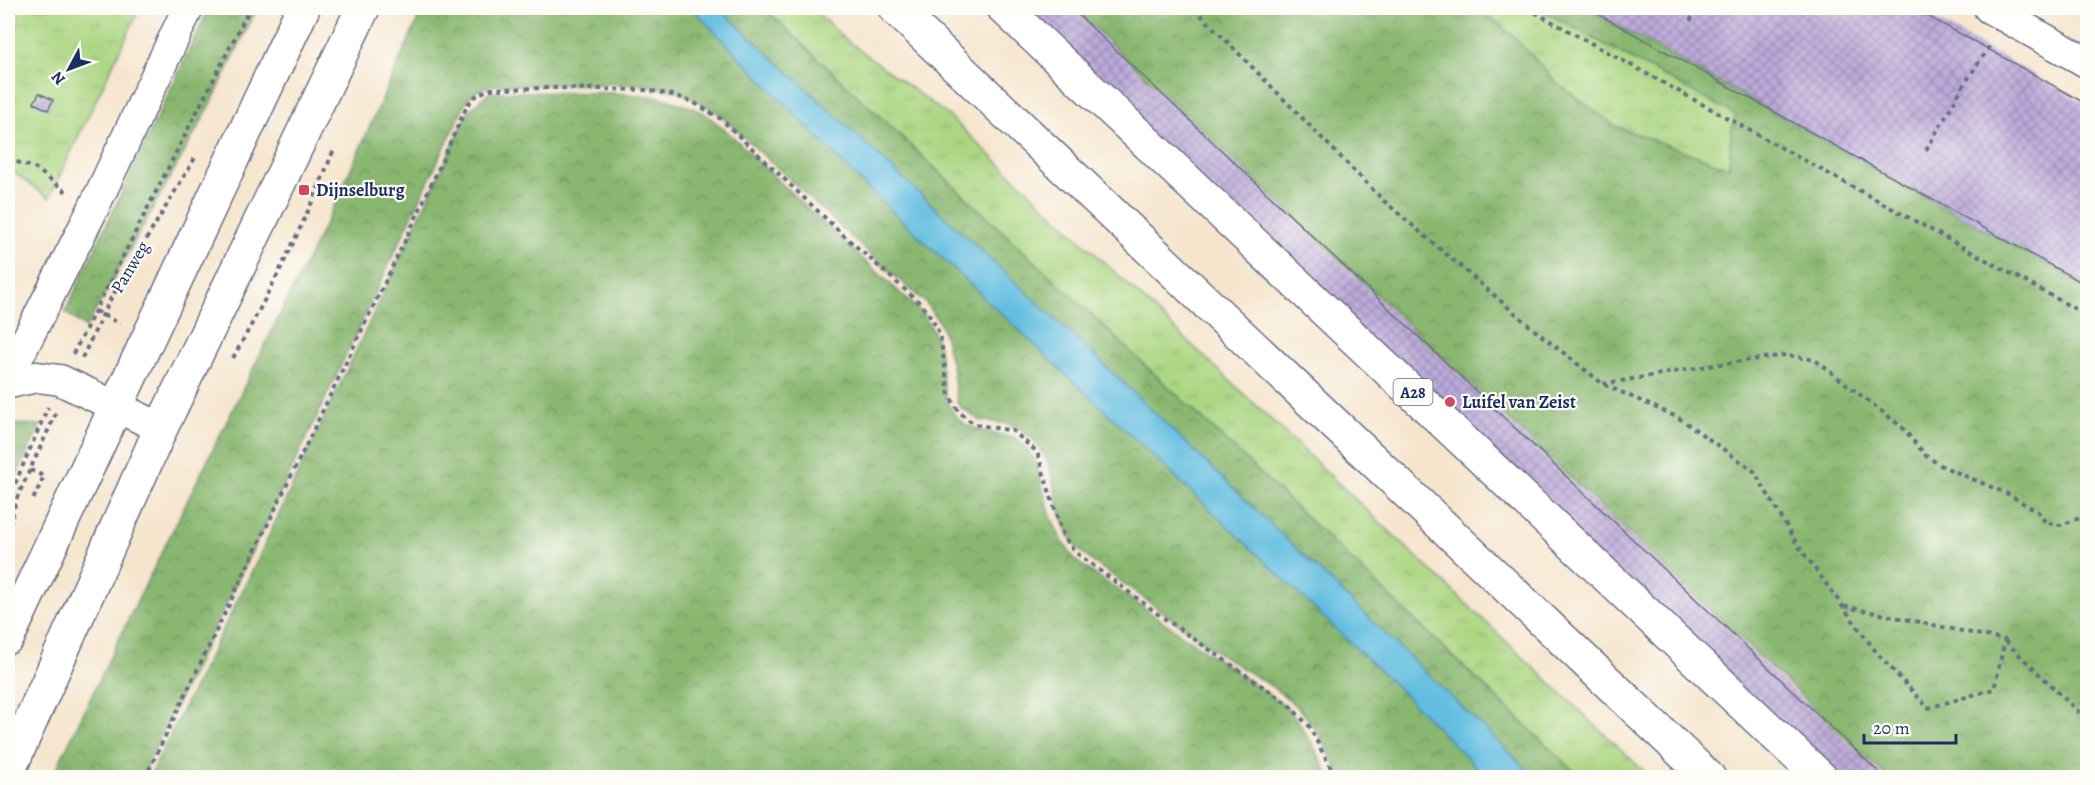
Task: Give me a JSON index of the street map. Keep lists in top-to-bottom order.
{
  "streets": {
    "main road": ["A28"],
    "path": ["Panweg"]
  },
  "places": {
    "transit": ["Dijnselburg"],
    "other": ["Luifel van Zeist"]
  },
  "scale_bar": "20 m",
  "north": "bottom left"
}
